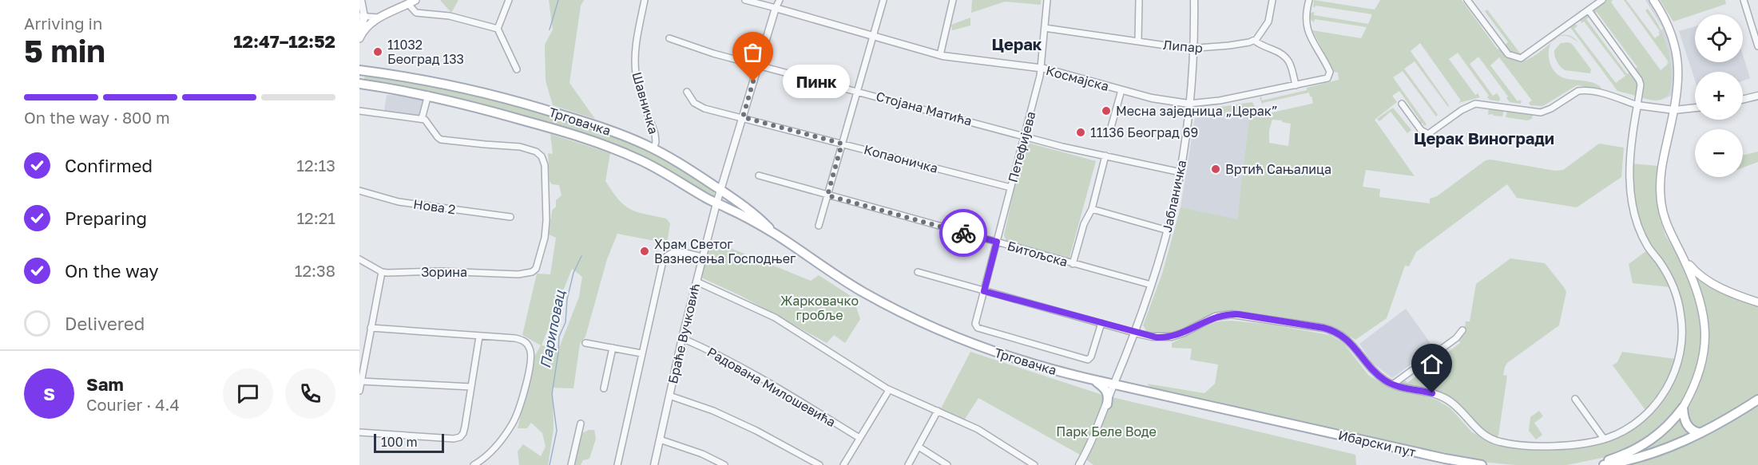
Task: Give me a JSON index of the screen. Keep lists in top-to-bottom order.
{
  "streets": {
    "main road": ["Трговачка", "Ибарски пут"],
    "street": [
      "Липар",
      "Космајска",
      "Шавничка",
      "Стојана Матића",
      "Петефијева",
      "Копаоничка",
      "Јабланичка",
      "Нова 2",
      "Битољска",
      "Зорина",
      "Браће Вучковић",
      "Радована Милошевића"
    ]
  },
  "crossings": [
    ["Липар", "Петефијева"],
    ["Липар", "Јабланичка"],
    ["Космајска", "Петефијева"],
    ["Космајска", "Јабланичка"],
    ["Космајска", "Браће Вучковић"],
    ["Шавничка", "Трговачка"],
    ["Стојана Матића", "Петефијева"],
    ["Стојана Матића", "Јабланичка"],
    ["Стојана Матића", "Браће Вучковић"],
    ["Трговачка", "Јабланичка"],
    ["Трговачка", "Браће Вучковић"],
    ["Трговачка", "Ибарски пут"],
    ["Петефијева", "Копаоничка"],
    ["Петефијева", "Битољска"],
    ["Копаоничка", "Браће Вучковић"],
    ["Јабланичка", "Битољска"],
    ["Браће Вучковић", "Радована Милошевића"]
  ],
  "districts": ["Церак", "Церак Виногради"],
  "water": ["Париповац"],
  "parks": ["Жарковачко гробље", "Парк Беле Воде"],
  "places": [
    "11032 Београд 133",
    "Пинк",
    "Месна заједница „Церак”",
    "11136 Београд 69",
    "Вртић Сањалица",
    "Храм Светог Вазнесења Господњег"
  ],
  "scale_bar": "100 m",
  "page": {
    "heading": ["5 min", "Arriving in", "12:47–12:52"],
    "panel": ["Sam", "Courier · 4.4"],
    "map_buttons": ["+", "−"],
    "bubble": "Пинк",
    "bar": "On the way · 800 m",
    "list": [
      ["Confirmed", "12:13"],
      ["Preparing", "12:21"],
      ["On the way", "12:38"],
      "Delivered"
    ],
    "round": "S",
    "scale": "100 m"
  }
}
